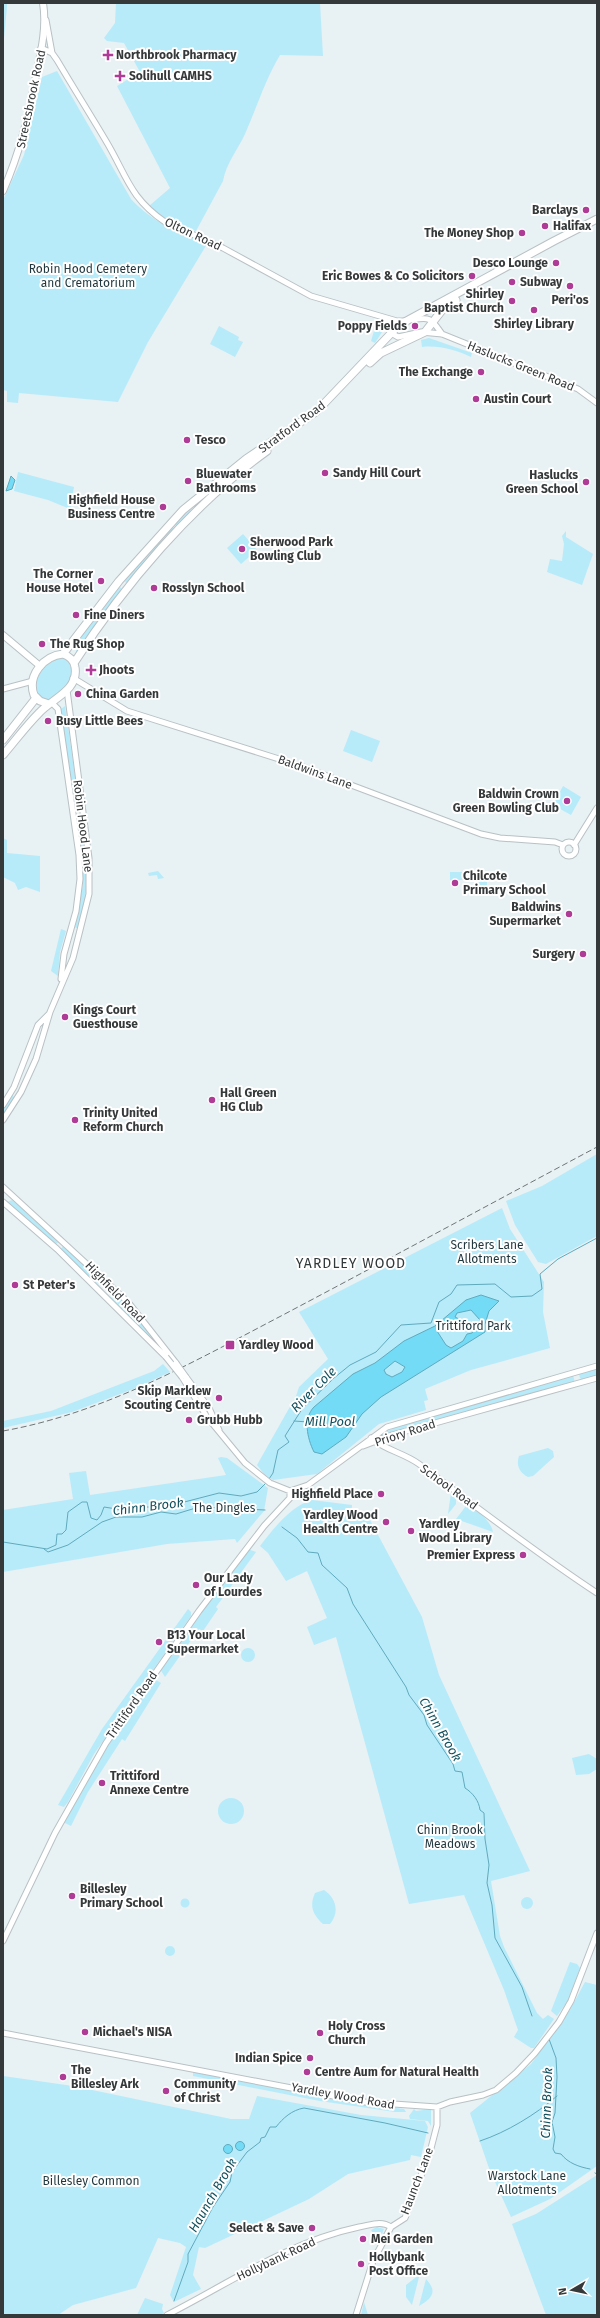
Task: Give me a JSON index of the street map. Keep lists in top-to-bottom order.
{
  "streets": {
    "highway": ["Stratford Road"],
    "main road": ["Streetsbrook Road"],
    "street": [
      "Olton Road",
      "Haslucks Green Road",
      "Baldwins Lane",
      "Robin Hood Lane",
      "Highfield Road",
      "Priory Road",
      "School Road",
      "Trittiford Road",
      "Yardley Wood Road",
      "Haunch Lane",
      "Hollybank Road"
    ]
  },
  "crossings": [
    ["Streetsbrook Road", "Olton Road"],
    ["Olton Road", "Stratford Road"],
    ["Haslucks Green Road", "Stratford Road"],
    ["Stratford Road", "Baldwins Lane"],
    ["Stratford Road", "Robin Hood Lane"],
    ["Baldwins Lane", "Robin Hood Lane"],
    ["Highfield Road", "Trittiford Road"],
    ["Priory Road", "School Road"],
    ["Yardley Wood Road", "Haunch Lane"],
    ["Haunch Lane", "Hollybank Road"]
  ],
  "districts": ["YARDLEY WOOD"],
  "water": [
    "River Cole",
    "Mill Pool",
    "Chinn Brook",
    "Haunch Brook"
  ],
  "parks": [
    "Robin Hood Cemetery and Crematorium",
    "Scribers Lane Allotments",
    "Trittiford Park",
    "The Dingles",
    "Chinn Brook Meadows",
    "Warstock Lane Allotments",
    "Billesley Common"
  ],
  "places": {
    "health": ["Northbrook Pharmacy", "Solihull CAMHS", "Jhoots"],
    "other": [
      "Barclays",
      "Halifax",
      "The Money Shop",
      "Desco Lounge",
      "Eric Bowes & Co Solicitors",
      "Subway",
      "Peri'os",
      "Shirley Baptist Church",
      "Shirley Library",
      "Poppy Fields",
      "The Exchange",
      "Austin Court",
      "Tesco",
      "Sandy Hill Court",
      "Bluewater Bathrooms",
      "Haslucks Green School",
      "Highfield House Business Centre",
      "Sherwood Park Bowling Club",
      "The Corner House Hotel",
      "Rosslyn School",
      "Fine Diners",
      "The Rug Shop",
      "China Garden",
      "Busy Little Bees",
      "Baldwin Crown Green Bowling Club",
      "Chilcote Primary School",
      "Baldwins Supermarket",
      "Surgery",
      "Kings Court Guesthouse",
      "Hall Green HG Club",
      "Trinity United Reform Church",
      "St Peter's",
      "Skip Marklew Scouting Centre",
      "Grubb Hubb",
      "Highfield Place",
      "Yardley Wood Health Centre",
      "Yardley Wood Library",
      "Premier Express",
      "Our Lady of Lourdes",
      "B13 Your Local Supermarket",
      "Trittiford Annexe Centre",
      "Billesley Primary School",
      "Michael's NISA",
      "Holy Cross Church",
      "Indian Spice",
      "Centre Aum for Natural Health",
      "The Billesley Ark",
      "Community of Christ",
      "Select & Save",
      "Mei Garden",
      "Hollybank Post Office"
    ],
    "transit": ["Yardley Wood"]
  },
  "north": "left"
}
